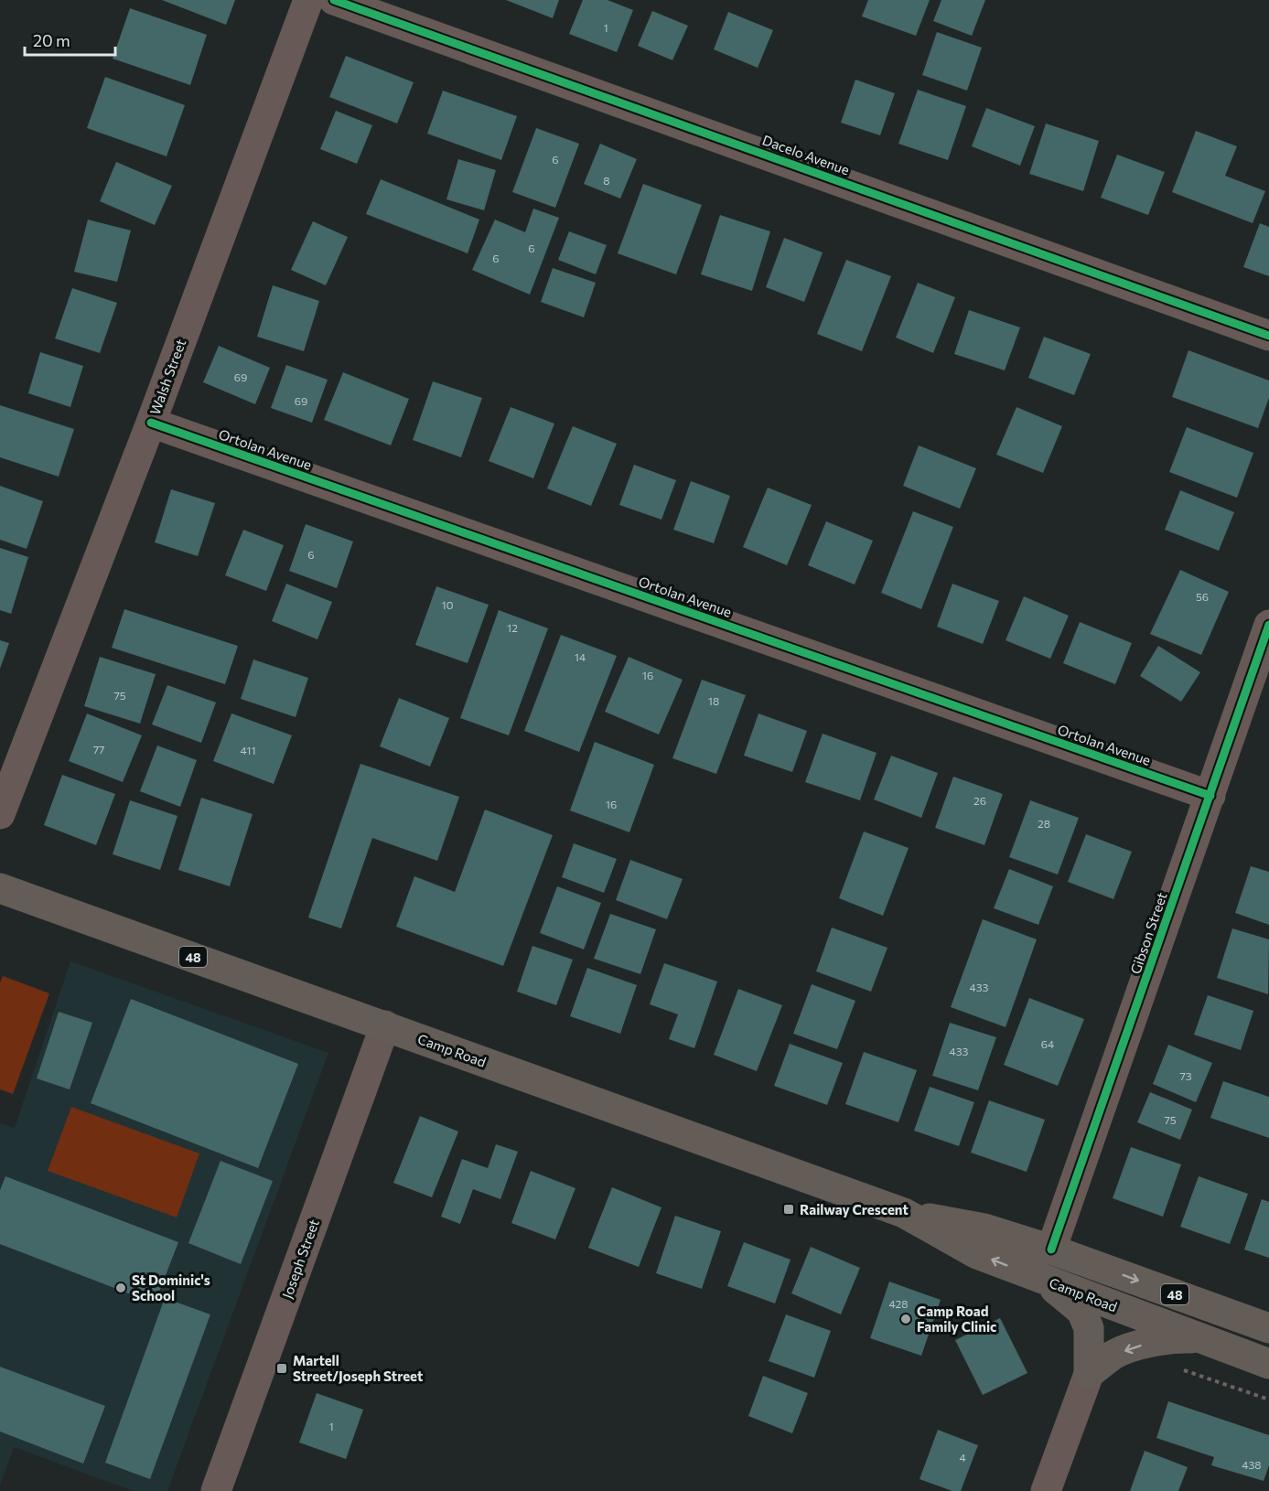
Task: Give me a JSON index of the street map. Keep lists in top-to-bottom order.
{
  "streets": {
    "main road": ["48", "Camp Road"],
    "street": [
      "Dacelo Avenue",
      "Walsh Street",
      "Ortolan Avenue",
      "Gibson Street",
      "Joseph Street"
    ]
  },
  "crossings": [
    ["Walsh Street", "Ortolan Avenue"],
    ["Ortolan Avenue", "Gibson Street"],
    ["Gibson Street", "Camp Road"],
    ["Camp Road", "Joseph Street"]
  ],
  "places": {
    "transit": ["Railway Crescent", "Martell Street/Joseph Street"],
    "other": ["St Dominic's School", "Camp Road Family Clinic"]
  },
  "house_numbers": [
    "1",
    "6",
    "8",
    "6",
    "6",
    "69",
    "69",
    "6",
    "56",
    "10",
    "12",
    "14",
    "16",
    "75",
    "18",
    "77",
    "411",
    "26",
    "16",
    "28",
    "433",
    "64",
    "433",
    "73",
    "75",
    "428",
    "1",
    "4",
    "438"
  ],
  "scale_bar": "20 m"
}
